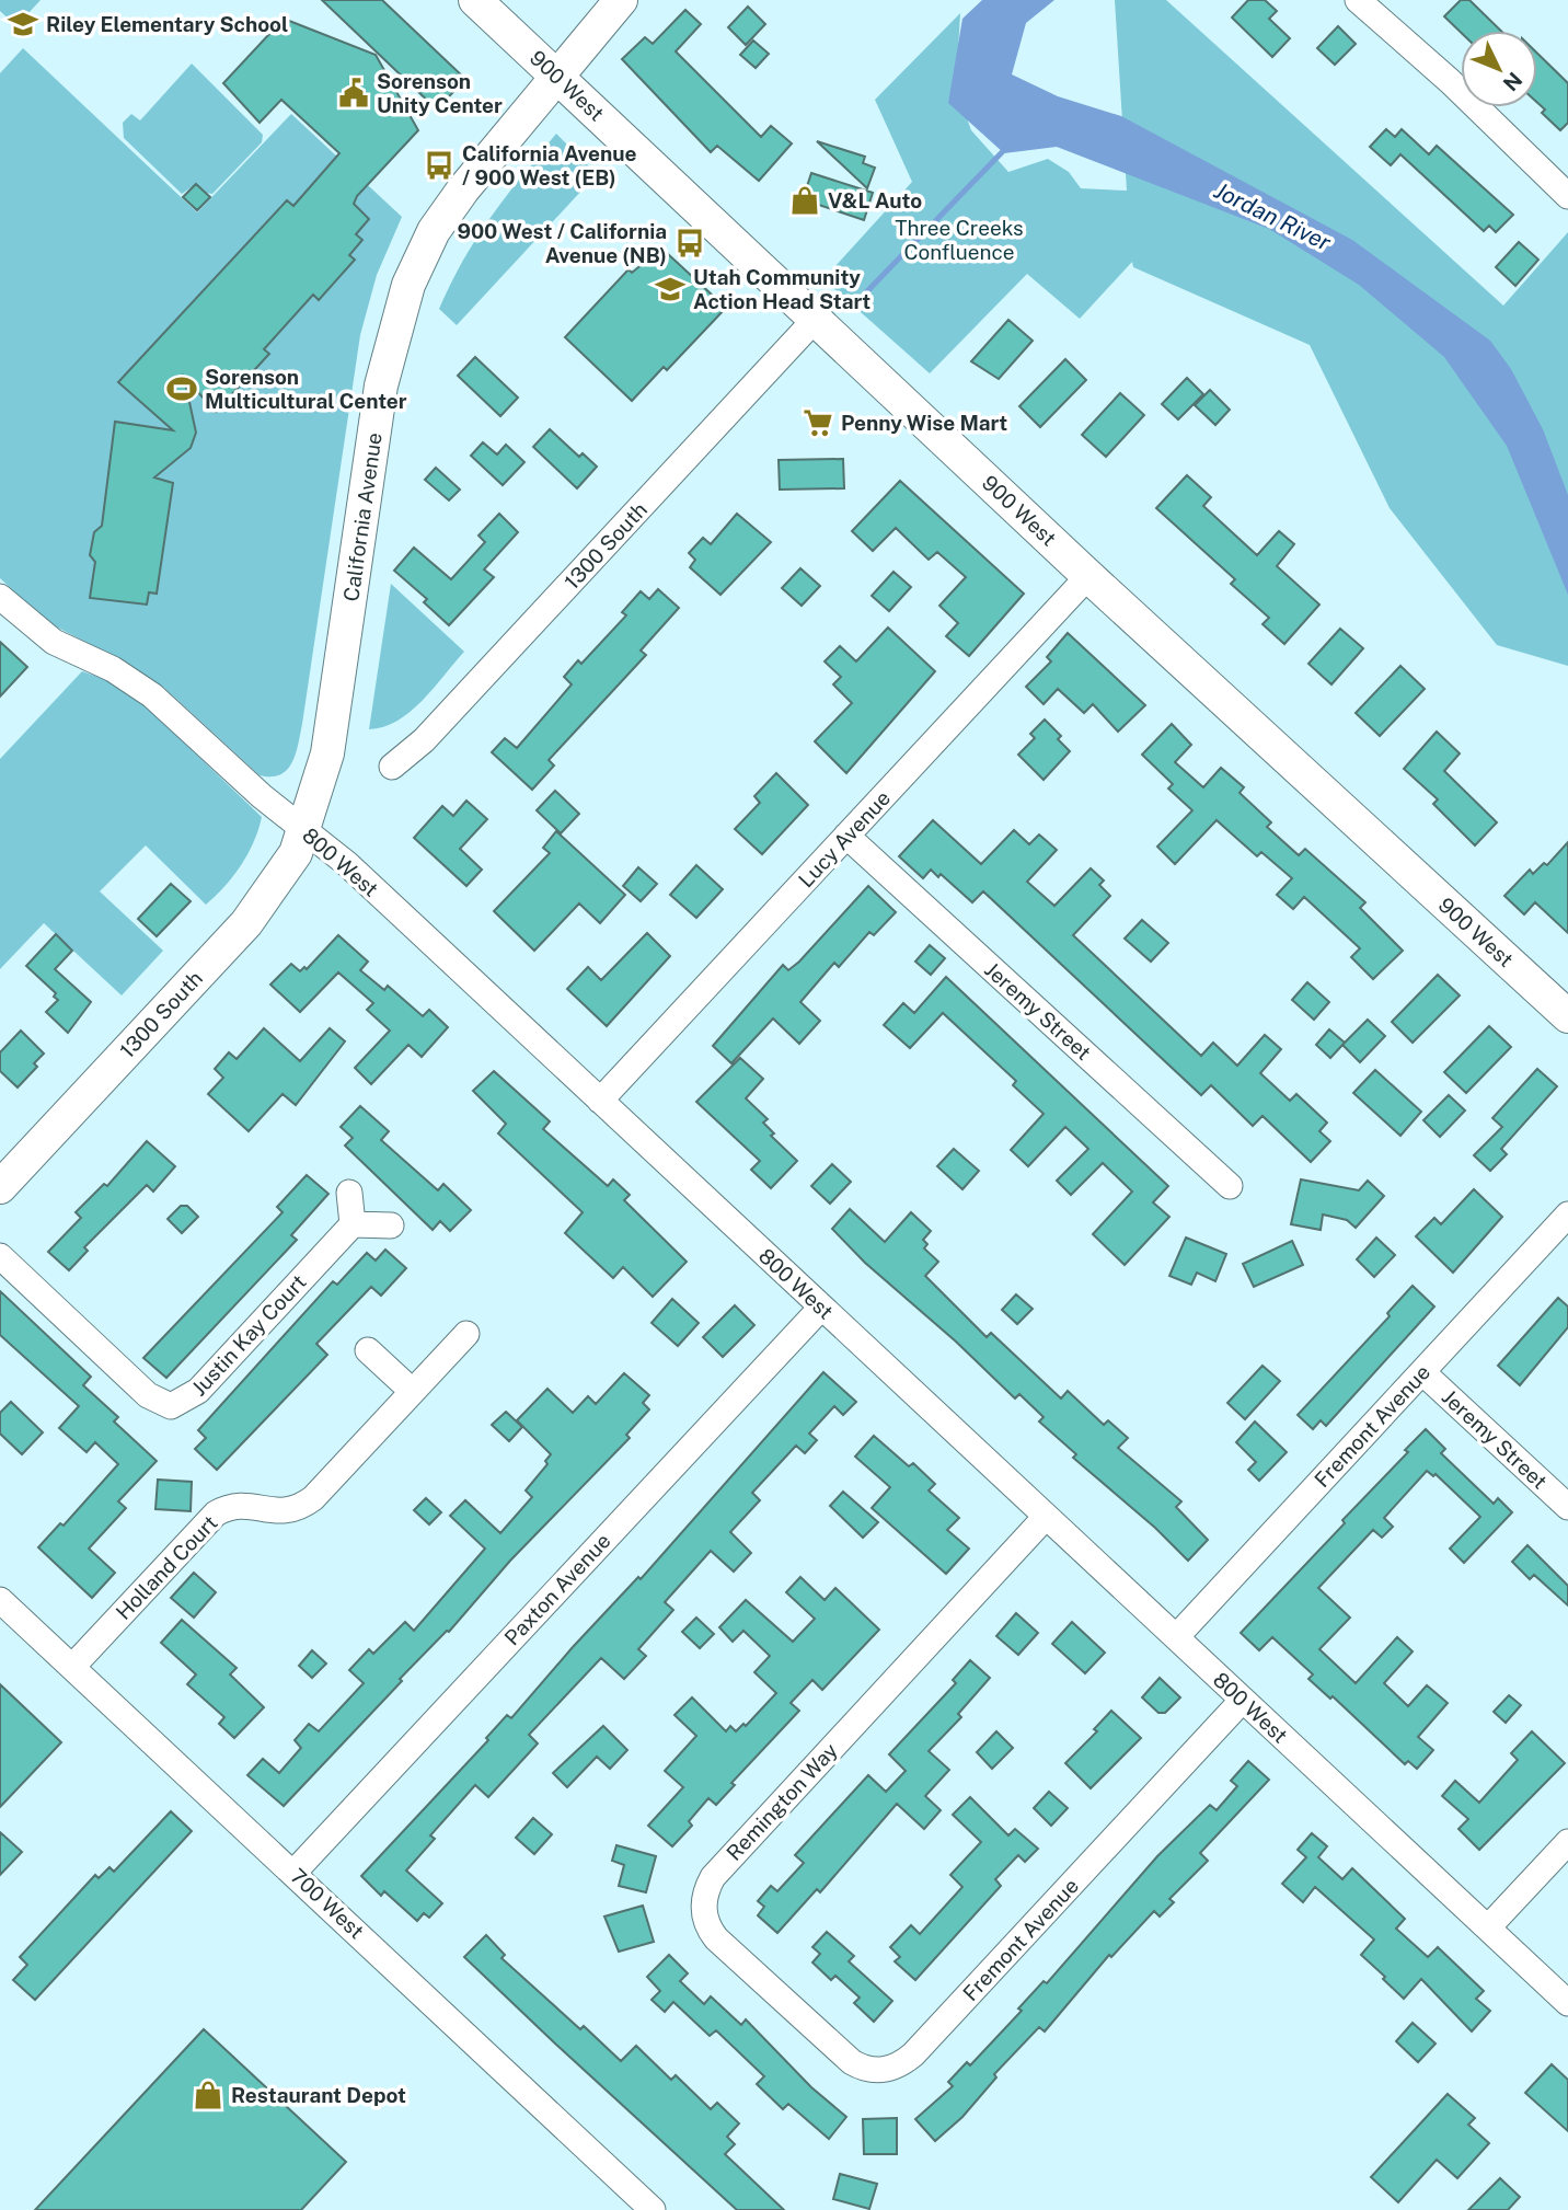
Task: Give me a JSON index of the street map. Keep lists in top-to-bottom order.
{
  "streets": {
    "main road": ["900 West", "California Avenue", "1300 South"],
    "street": [
      "Lucy Avenue",
      "800 West",
      "Jeremy Street",
      "Justin Kay Court",
      "Fremont Avenue",
      "Holland Court",
      "Paxton Avenue",
      "Remington Way",
      "700 West"
    ]
  },
  "crossings": [
    ["900 West", "California Avenue"],
    ["900 West", "1300 South"],
    ["900 West", "Lucy Avenue"],
    ["California Avenue", "1300 South"],
    ["California Avenue", "800 West"],
    ["1300 South", "800 West"],
    ["Lucy Avenue", "800 West"],
    ["Lucy Avenue", "Jeremy Street"],
    ["800 West", "Fremont Avenue"],
    ["800 West", "Paxton Avenue"],
    ["800 West", "Remington Way"],
    ["Jeremy Street", "Fremont Avenue"],
    ["Fremont Avenue", "Remington Way"],
    ["Holland Court", "700 West"],
    ["Paxton Avenue", "700 West"]
  ],
  "water": ["Jordan River"],
  "parks": ["Three Creeks Confluence"],
  "places": {
    "school or university": ["Riley Elementary School", "Utah Community Action Head Start"],
    "public building": ["Sorenson Unity Center"],
    "bus stop": ["California Avenue / 900 West (EB)", "900 West / California Avenue (NB)"],
    "shop": ["V&L Auto", "Restaurant Depot"],
    "sports": ["Sorenson Multicultural Center"],
    "supermarket": ["Penny Wise Mart"]
  },
  "north": "bottom right"
}
